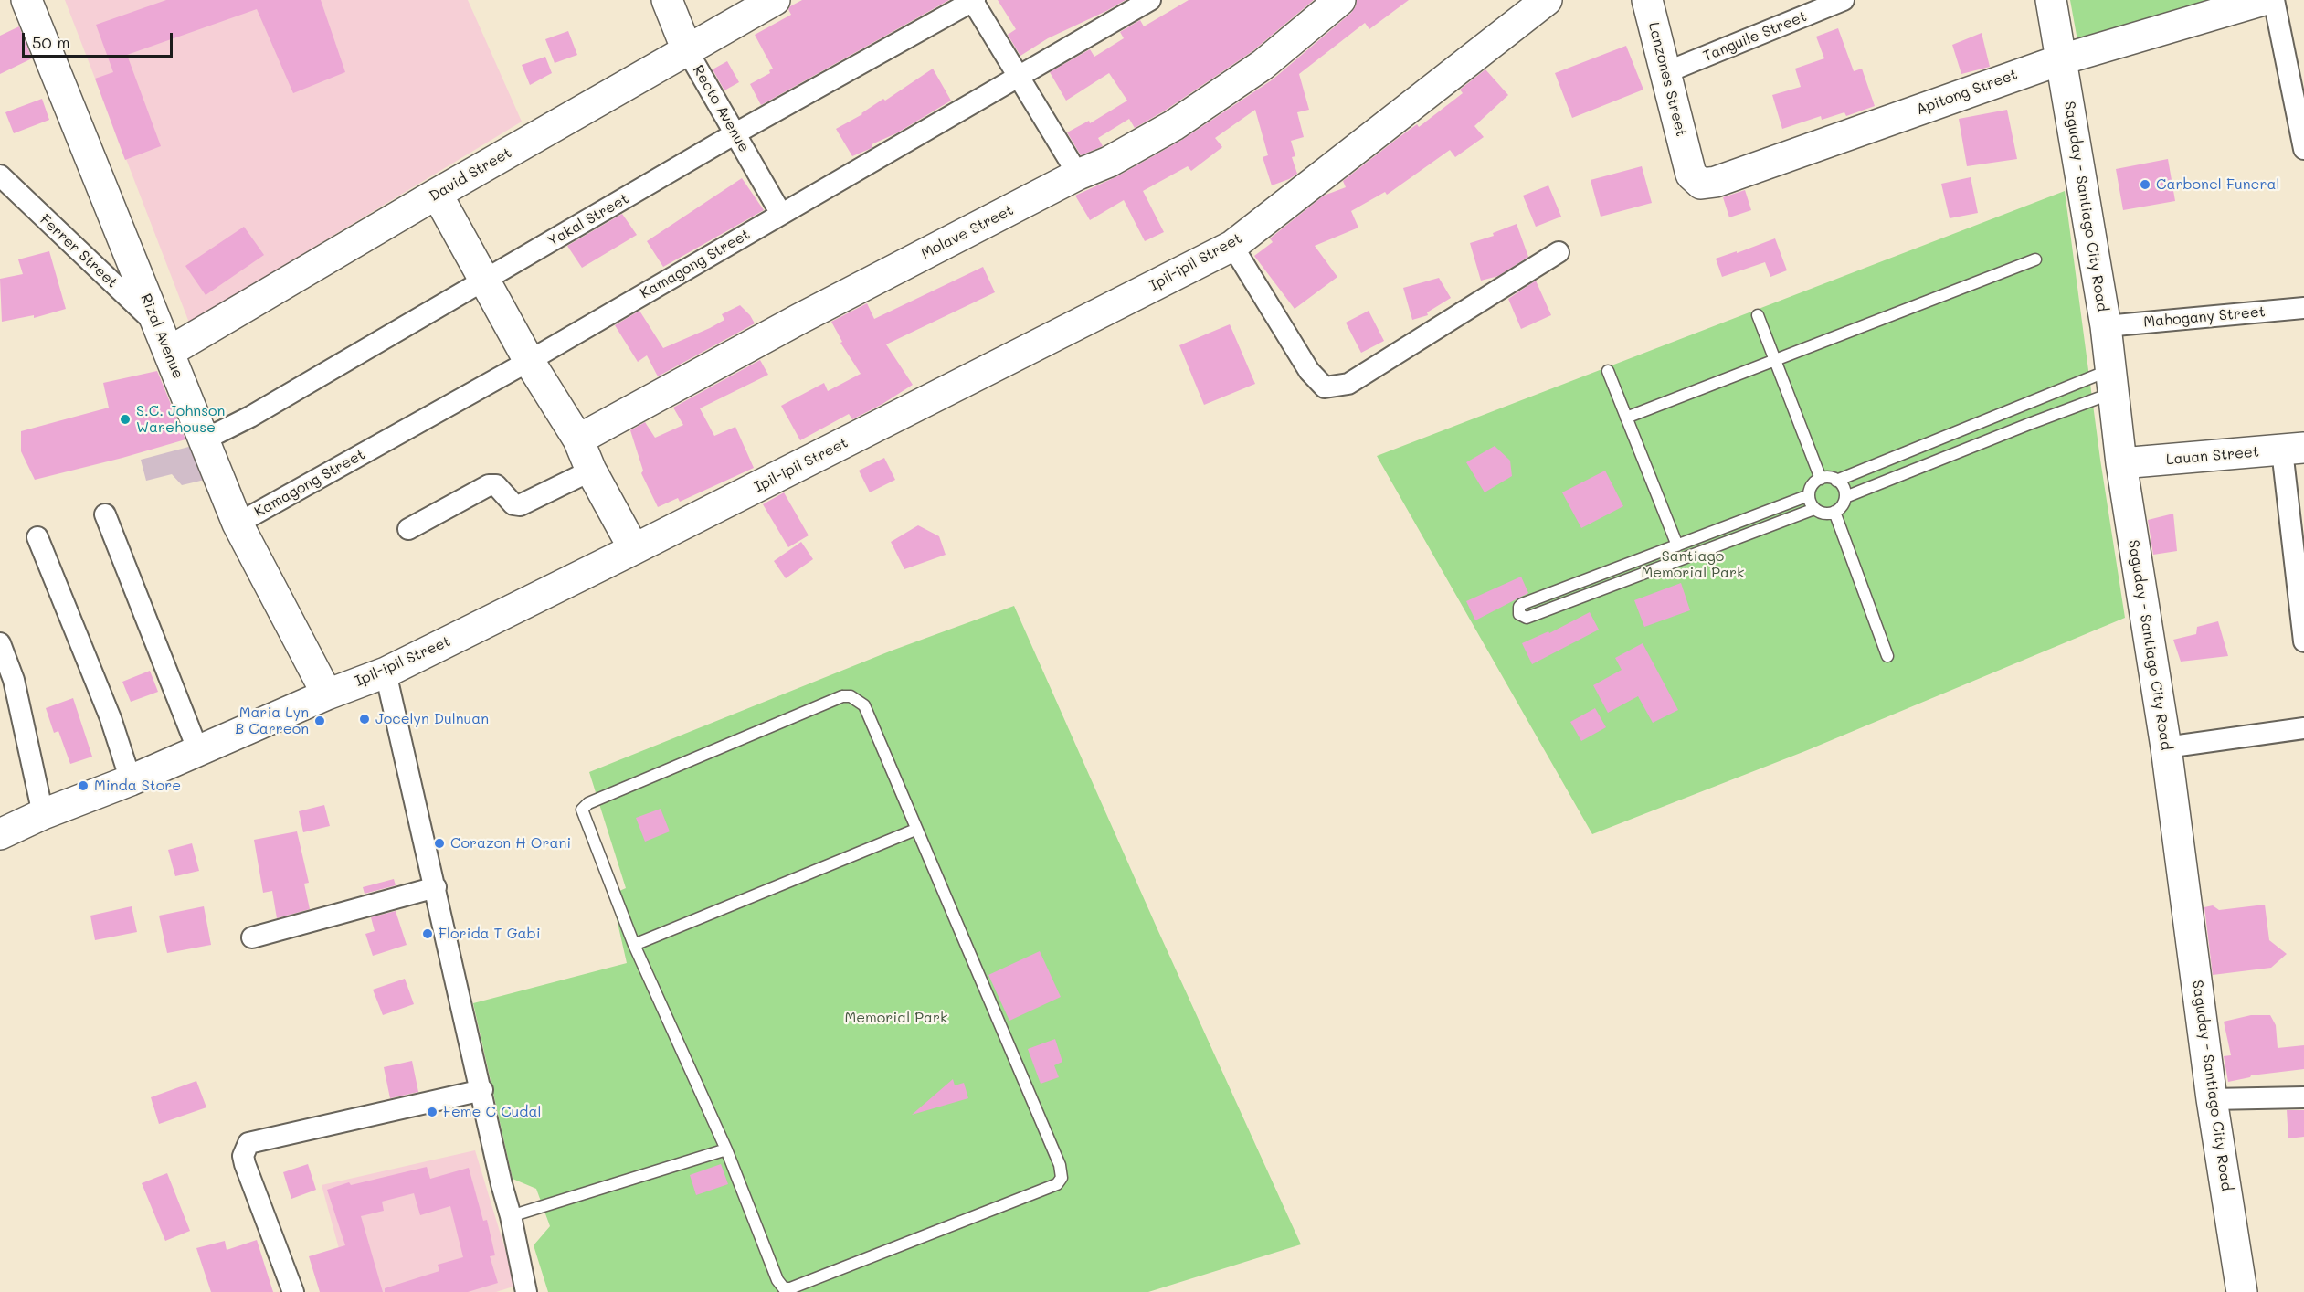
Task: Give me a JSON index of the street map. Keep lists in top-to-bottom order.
{
  "streets": {
    "street": [
      "Tanguile Street",
      "Lanzones Street",
      "Apitong Street",
      "Recto Avenue",
      "David Street",
      "Saguday - Santiago City Road",
      "Yakal Street",
      "Molave Street",
      "Ferrer Street",
      "Ipil-ipil Street",
      "Kamagong Street",
      "Mahogany Street",
      "Rizal Avenue",
      "Lauan Street"
    ]
  },
  "crossings": [
    ["Tanguile Street", "Lanzones Street"],
    ["Lanzones Street", "Apitong Street"],
    ["Apitong Street", "Saguday - Santiago City Road"],
    ["Recto Avenue", "David Street"],
    ["Recto Avenue", "Yakal Street"],
    ["Recto Avenue", "Kamagong Street"],
    ["David Street", "Ferrer Street"],
    ["David Street", "Rizal Avenue"],
    ["Saguday - Santiago City Road", "Mahogany Street"],
    ["Saguday - Santiago City Road", "Lauan Street"],
    ["Yakal Street", "Rizal Avenue"],
    ["Ferrer Street", "Rizal Avenue"],
    ["Ipil-ipil Street", "Rizal Avenue"],
    ["Kamagong Street", "Rizal Avenue"]
  ],
  "parks": ["Santiago Memorial Park", "Memorial Park"],
  "places": [
    "Carbonel Funeral",
    "S.C. Johnson Warehouse",
    "Jocelyn Dulnuan",
    "Maria Lyn B Carreon",
    "Minda Store",
    "Corazon H Orani",
    "Florida T Gabi",
    "Feme C Cudal"
  ],
  "scale_bar": "50 m"
}
